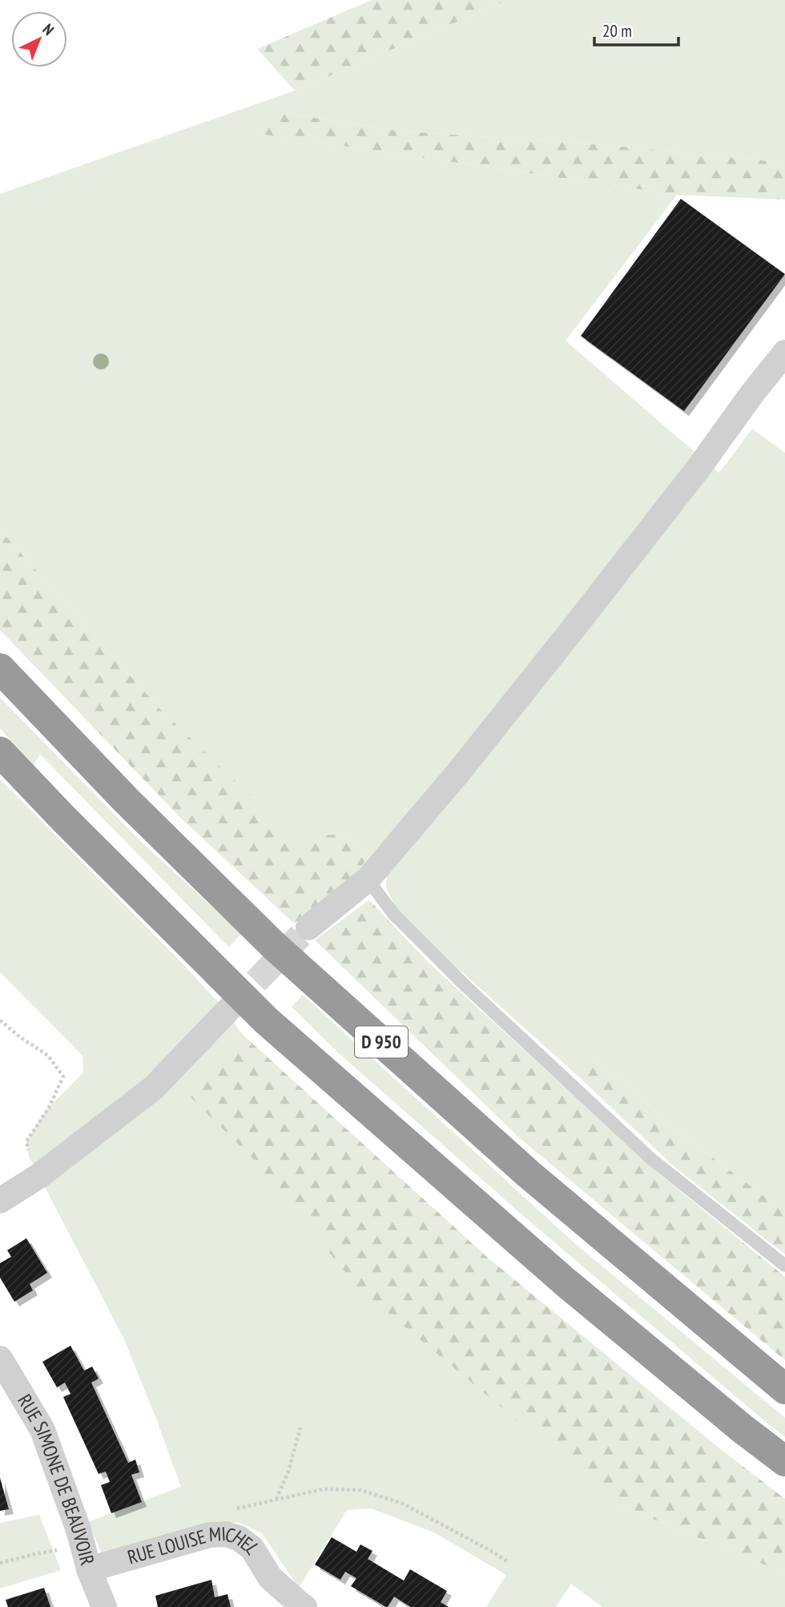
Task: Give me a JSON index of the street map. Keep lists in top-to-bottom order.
{
  "streets": {
    "highway": ["D 950"],
    "street": ["RUE SIMONE DE BEAUVOIR", "RUE LOUISE MICHEL"]
  },
  "crossings": [
    ["RUE SIMONE DE BEAUVOIR", "RUE LOUISE MICHEL"]
  ],
  "scale_bar": "20 m",
  "north": "top right"
}
